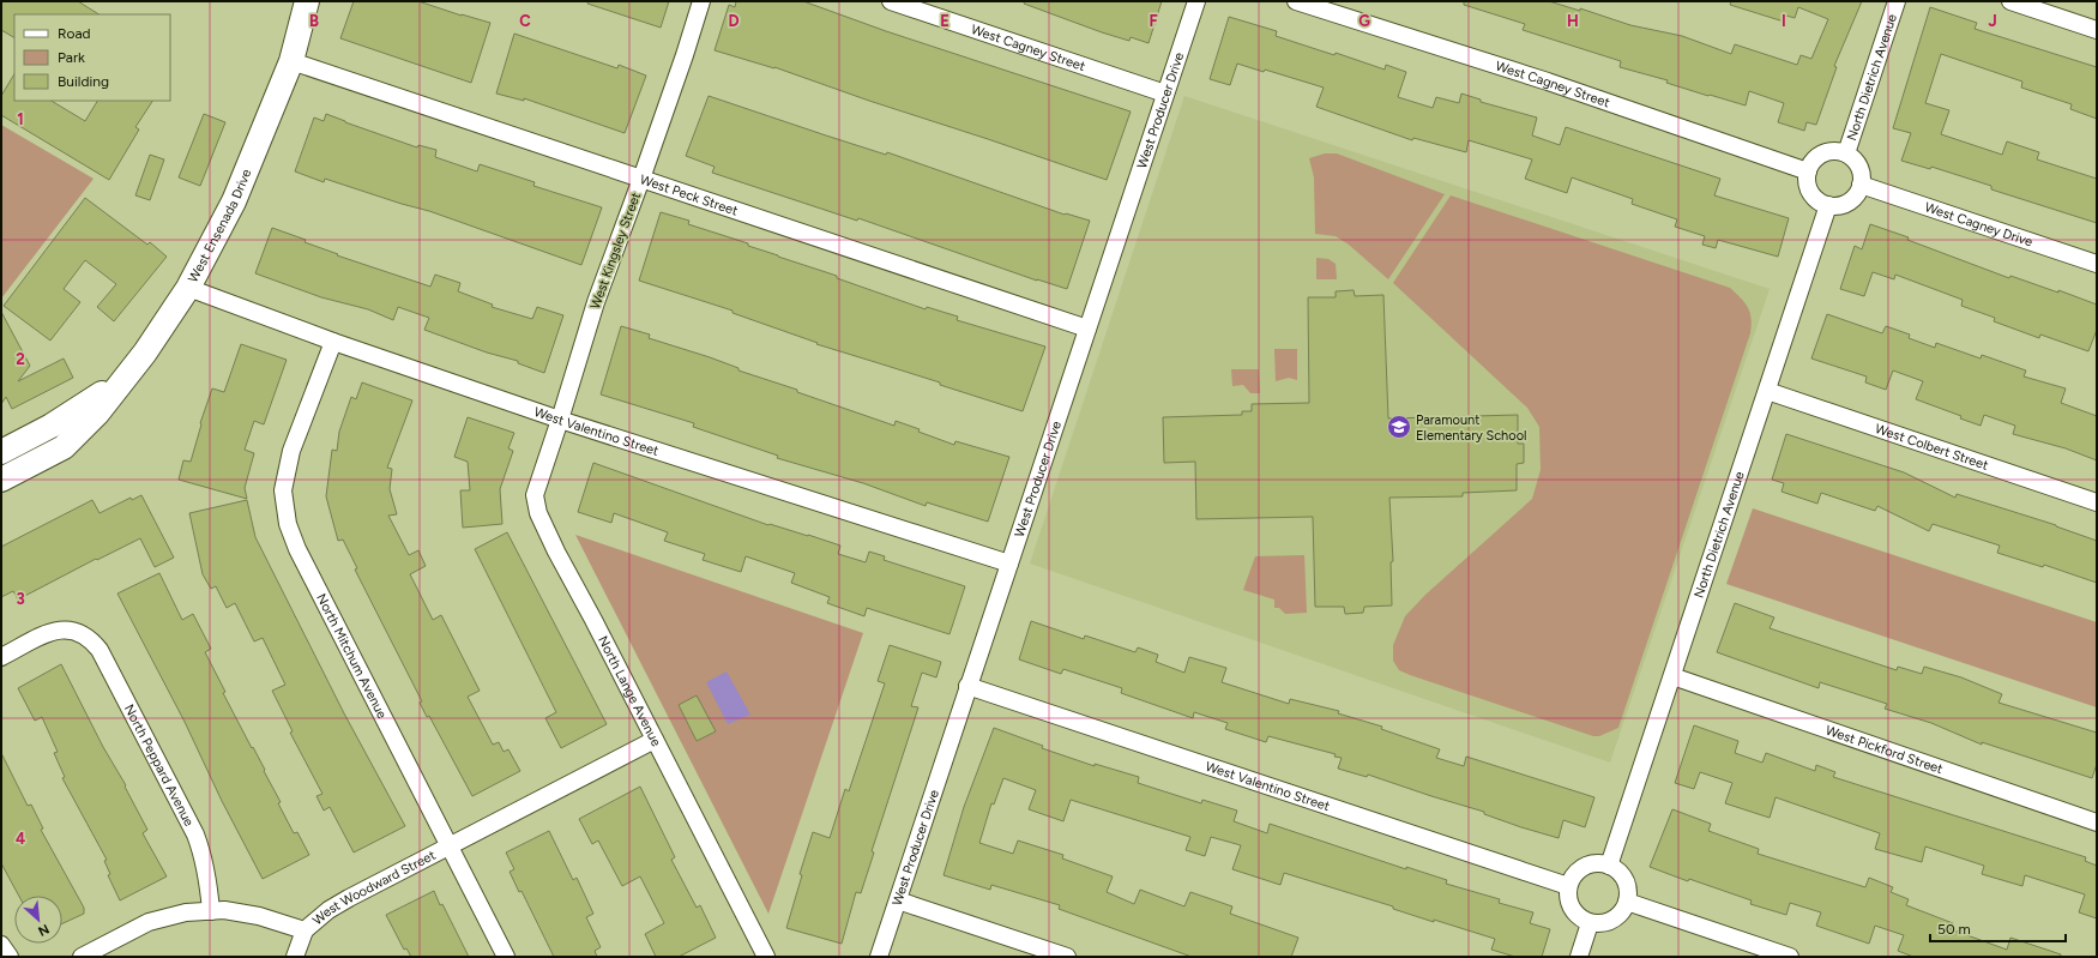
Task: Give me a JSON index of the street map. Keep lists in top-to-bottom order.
{
  "streets": {
    "street": [
      "West Cagney Street",
      "North Dietrich Avenue",
      "West Producer Drive",
      "West Peck Street",
      "West Ensenada Drive",
      "West Cagney Drive",
      "West Kingsley Street",
      "West Valentino Street",
      "West Colbert Street",
      "North Mitchum Avenue",
      "North Lange Avenue",
      "West Pickford Street",
      "North Peppard Avenue",
      "West Woodward Street"
    ]
  },
  "crossings": [
    ["West Cagney Street", "North Dietrich Avenue"],
    ["West Cagney Street", "West Producer Drive"],
    ["West Cagney Street", "West Cagney Drive"],
    ["North Dietrich Avenue", "West Cagney Drive"],
    ["North Dietrich Avenue", "West Valentino Street"],
    ["North Dietrich Avenue", "West Colbert Street"],
    ["North Dietrich Avenue", "West Pickford Street"],
    ["West Producer Drive", "West Peck Street"],
    ["West Producer Drive", "West Valentino Street"],
    ["West Peck Street", "West Ensenada Drive"],
    ["West Peck Street", "West Kingsley Street"],
    ["West Ensenada Drive", "West Valentino Street"],
    ["West Kingsley Street", "West Valentino Street"],
    ["West Kingsley Street", "North Lange Avenue"],
    ["West Valentino Street", "North Mitchum Avenue"],
    ["West Valentino Street", "North Lange Avenue"],
    ["North Mitchum Avenue", "West Woodward Street"],
    ["North Lange Avenue", "West Woodward Street"],
    ["North Peppard Avenue", "West Woodward Street"]
  ],
  "places": {
    "school or university": ["Paramount Elementary School"]
  },
  "legend": ["Road", "Park", "Building"],
  "scale_bar": "50 m",
  "north": "bottom right",
  "grid": {
    "columns": [
      "B",
      "C",
      "D",
      "E",
      "F",
      "G",
      "H",
      "I",
      "J"
    ],
    "rows": [
      "1",
      "2",
      "3",
      "4"
    ]
  }
}
